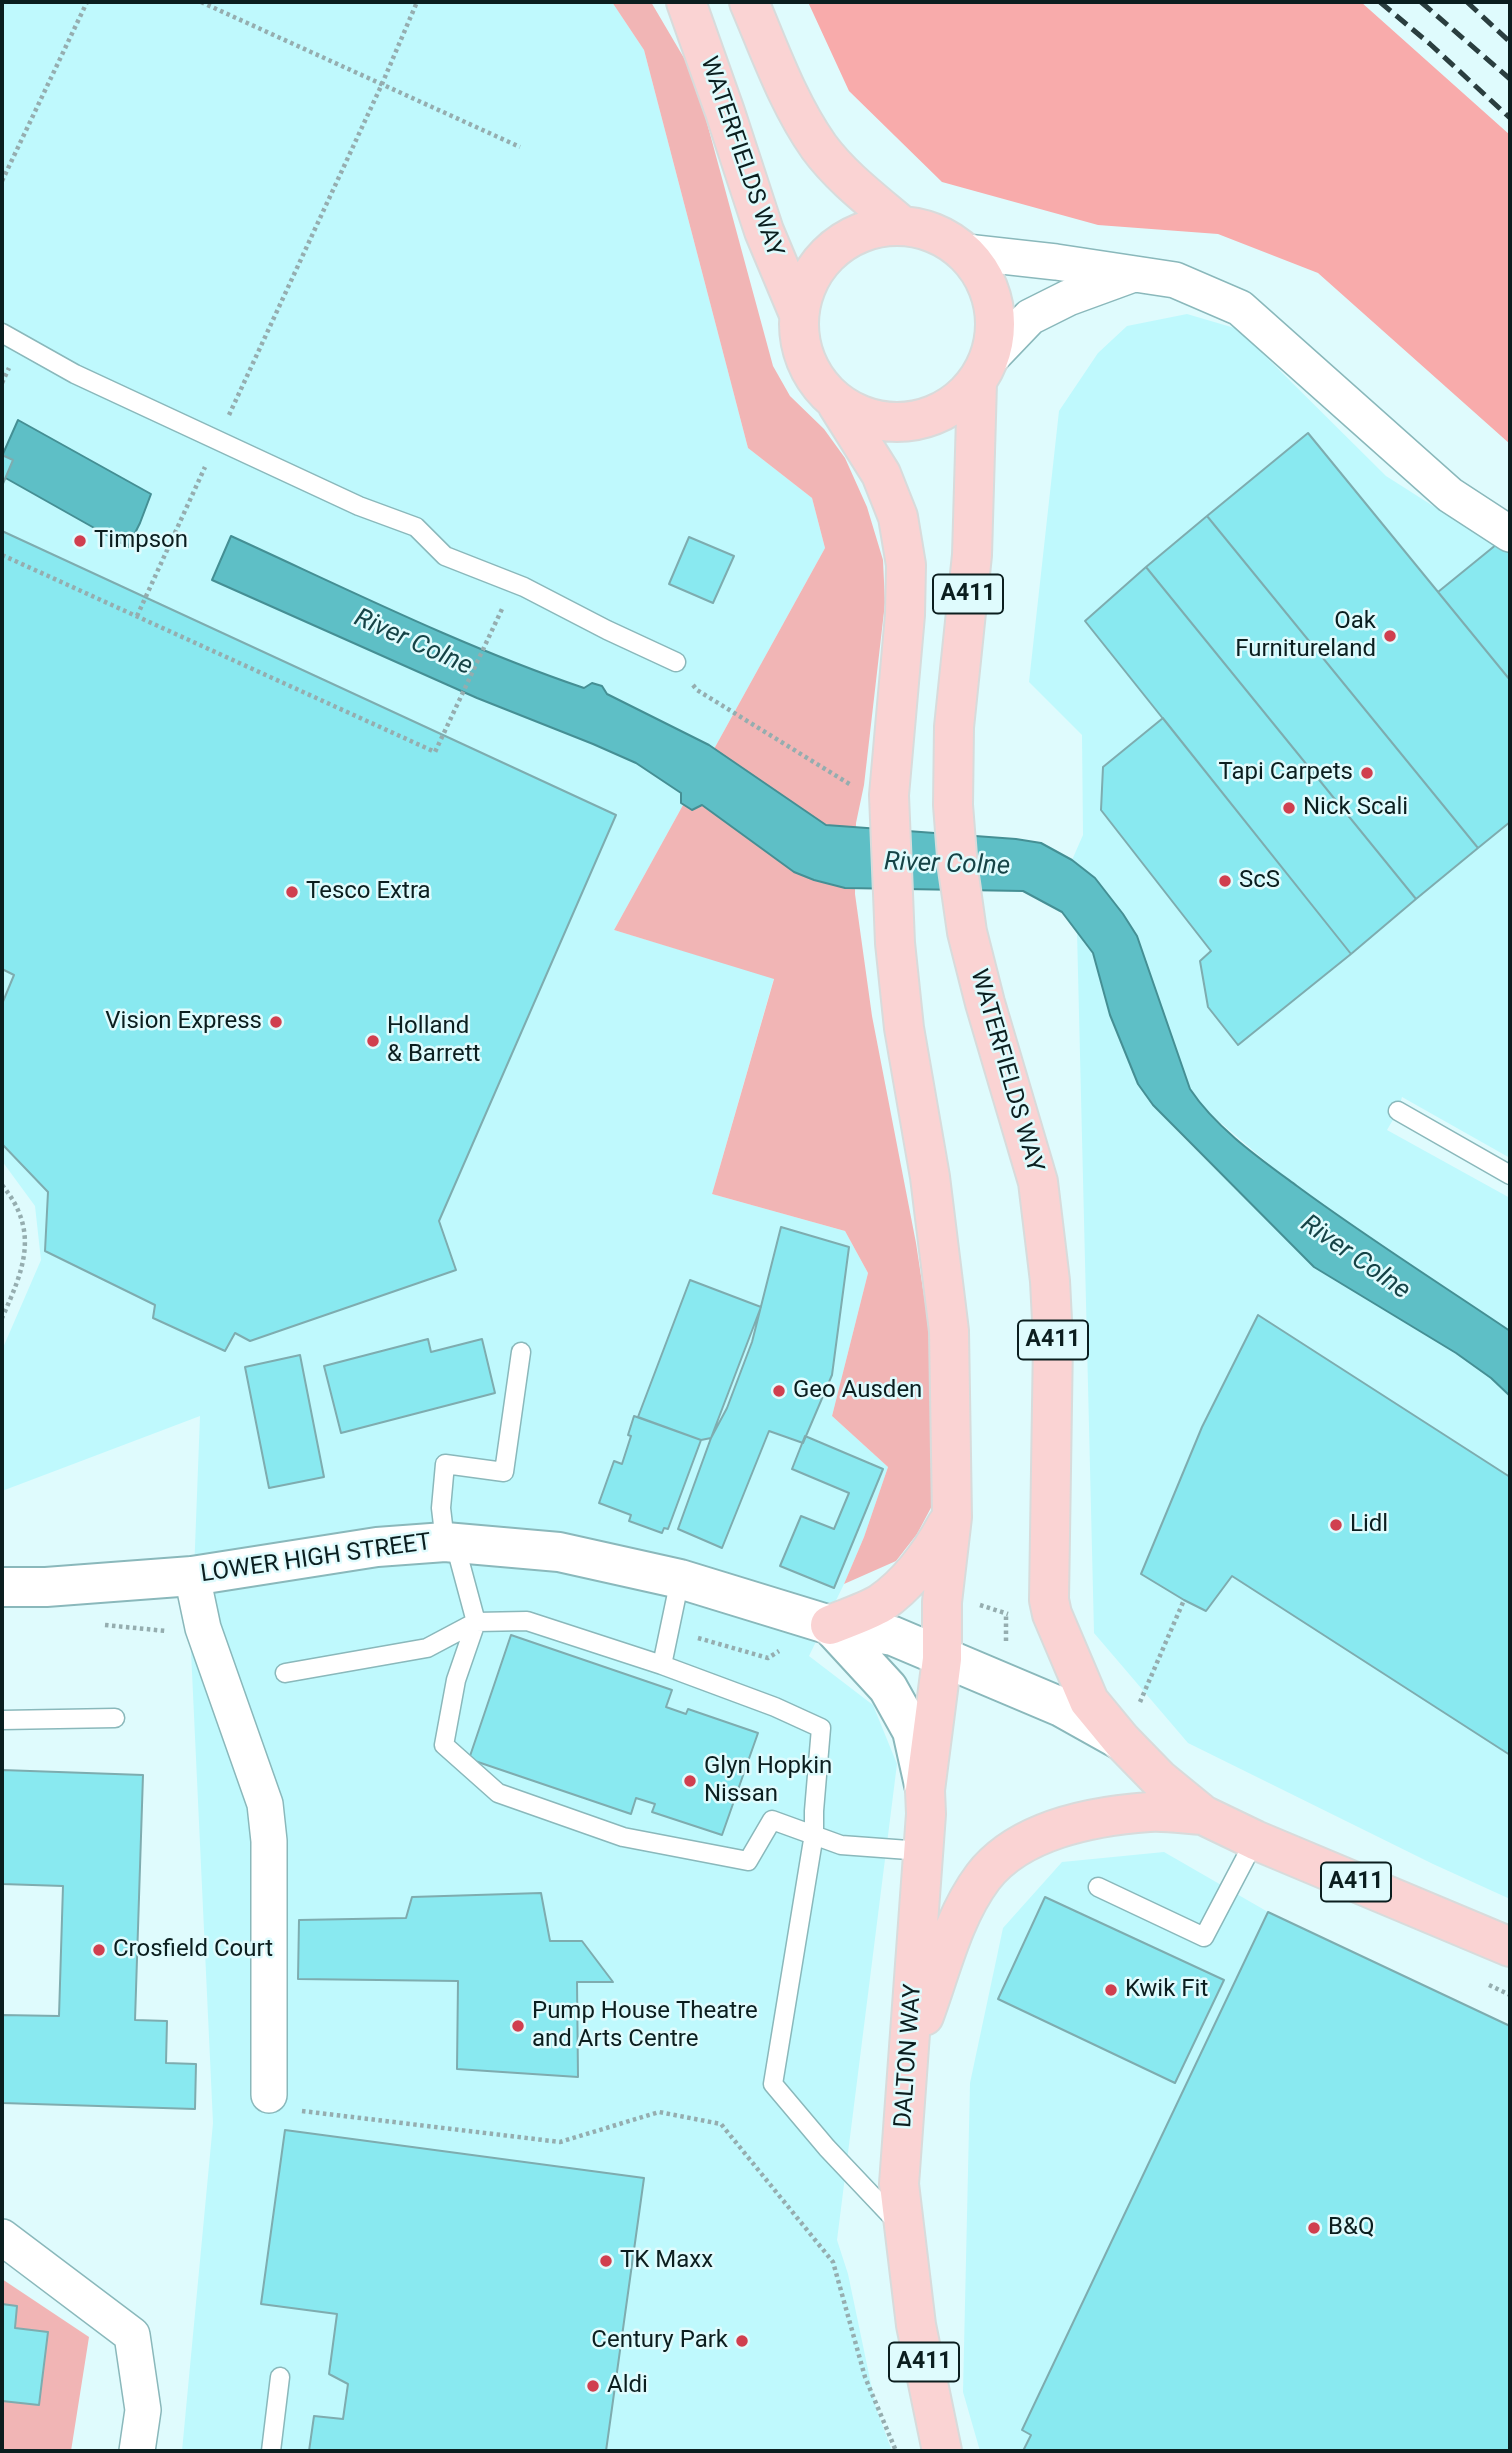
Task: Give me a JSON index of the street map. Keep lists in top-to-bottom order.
{
  "streets": {
    "main road": [
      "WATERFIELDS WAY",
      "A411",
      "LOWER HIGH STREET",
      "DALTON WAY"
    ]
  },
  "crossings": [
    ["WATERFIELDS WAY", "A411"],
    ["WATERFIELDS WAY", "LOWER HIGH STREET"],
    ["A411", "LOWER HIGH STREET"],
    ["A411", "DALTON WAY"],
    ["LOWER HIGH STREET", "DALTON WAY"]
  ],
  "water": ["River Colne"],
  "places": [
    "Timpson",
    "Oak Furnitureland",
    "Tapi Carpets",
    "Nick Scali",
    "ScS",
    "Tesco Extra",
    "Vision Express",
    "Holland & Barrett",
    "Geo Ausden",
    "Lidl",
    "Glyn Hopkin Nissan",
    "Crosfield Court",
    "Kwik Fit",
    "Pump House Theatre and Arts Centre",
    "B&Q",
    "TK Maxx",
    "Century Park",
    "Aldi"
  ]
}
